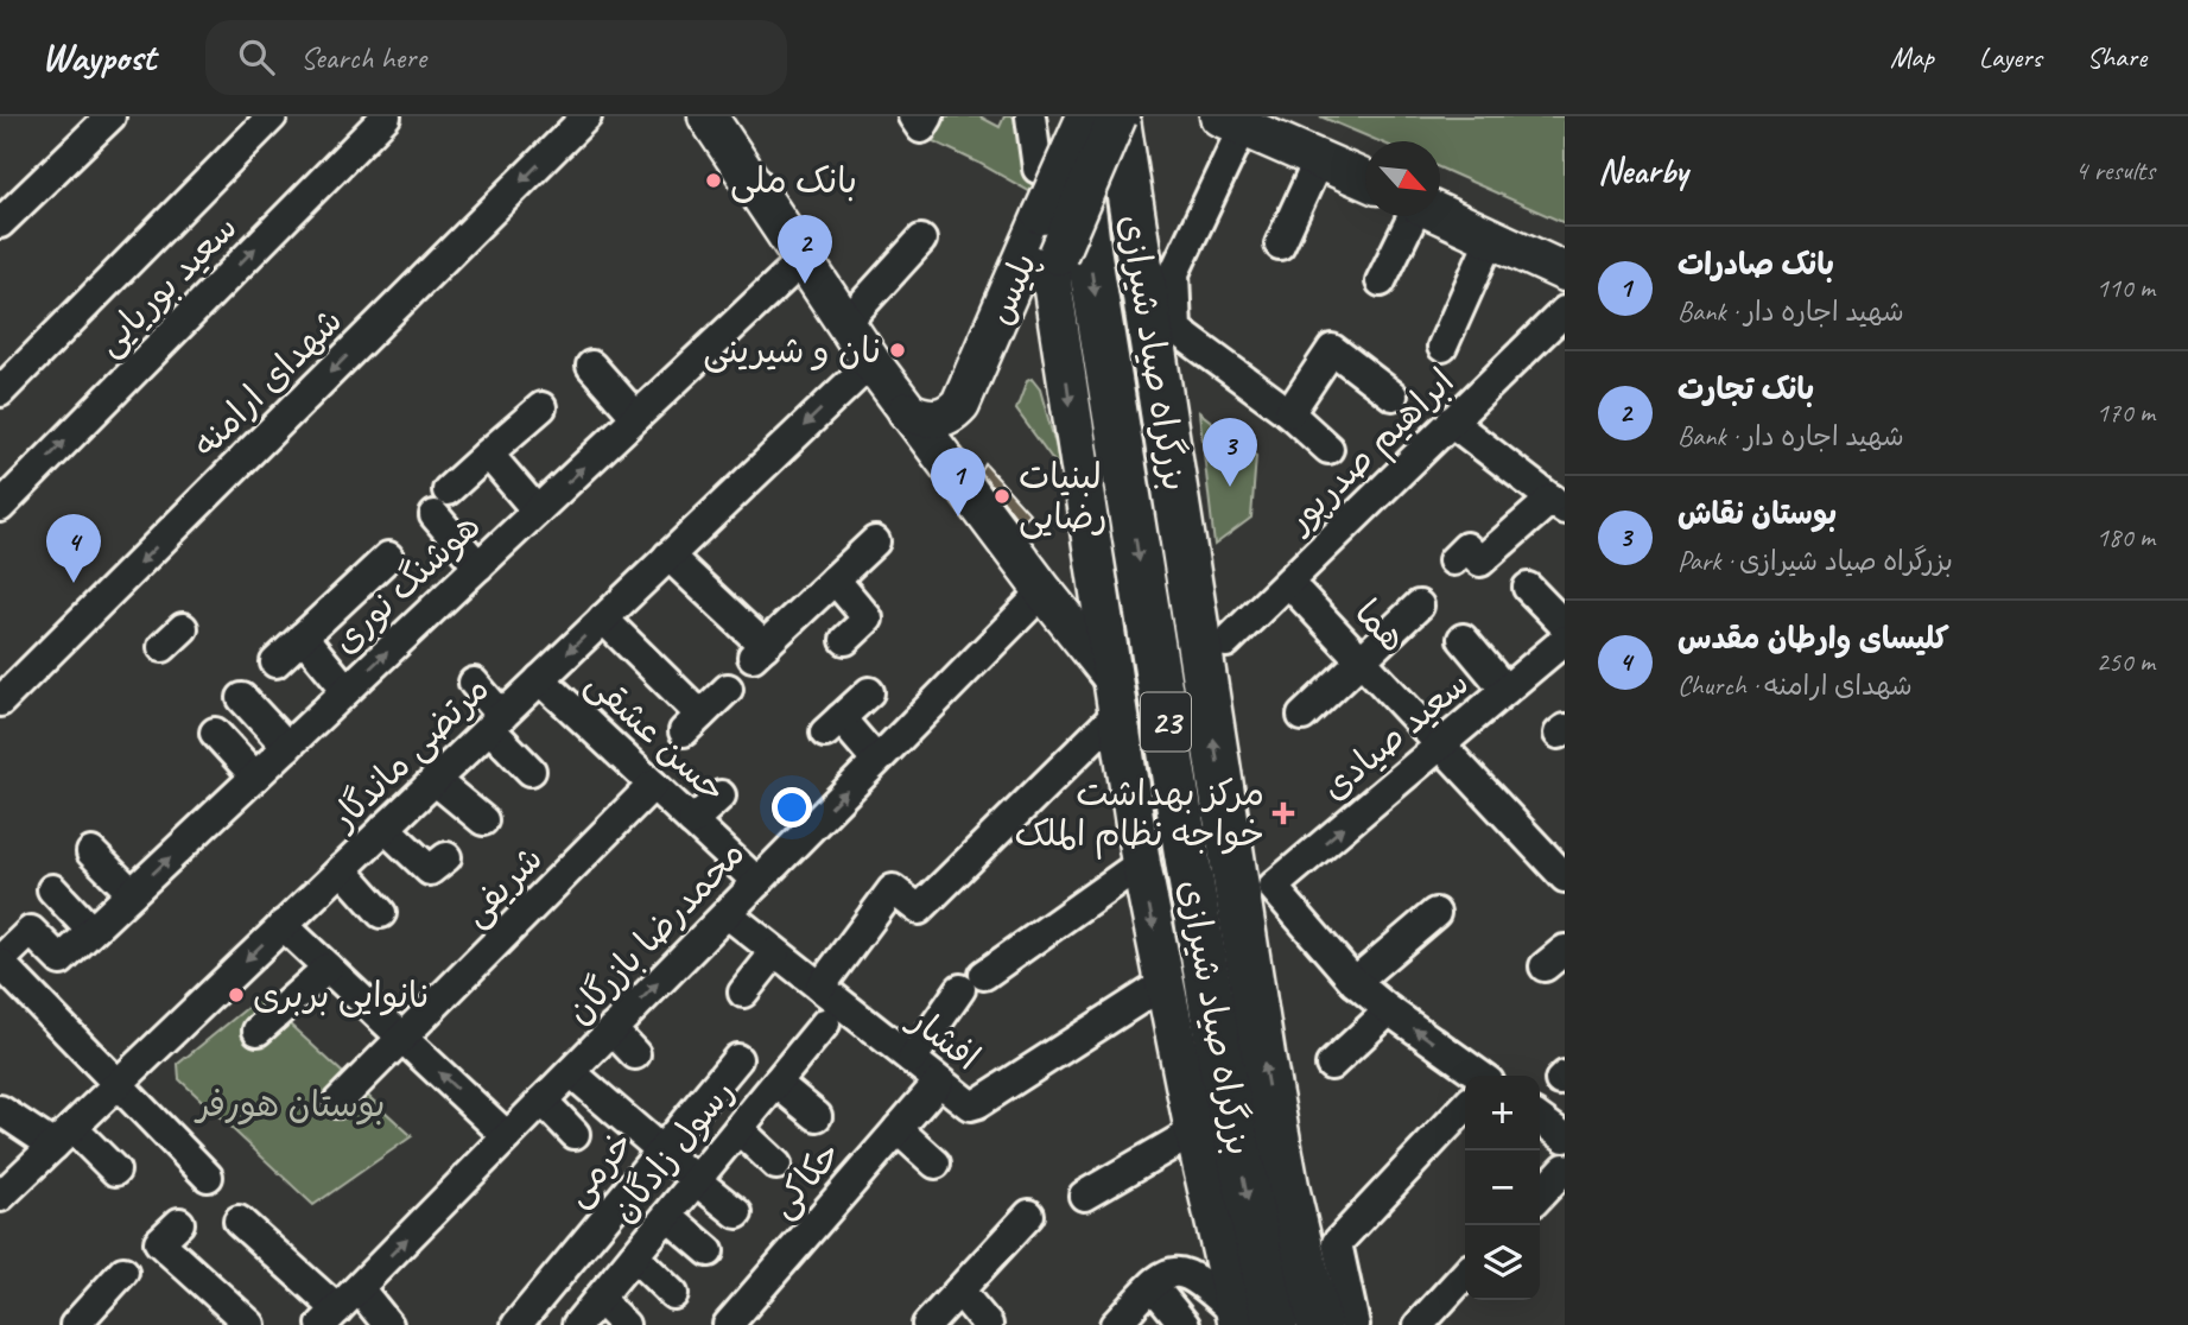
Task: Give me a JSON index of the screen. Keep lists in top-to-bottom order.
{
  "streets": {
    "highway": ["بزرگراه صیاد شیرازی", "23"],
    "main road": ["پلیس"],
    "street": [
      "سعید بوریایی",
      "شهدای ارامنه",
      "ابراهیم صدرپور",
      "هوشنگ نوری",
      "هما",
      "سعید صیادی",
      "حسن عشقی",
      "مرتضی ماندگار",
      "شریفی",
      "محمدرضا بازرگان",
      "افشار",
      "رسول زادگان",
      "خرمی",
      "حکاکی"
    ]
  },
  "crossings": [
    ["هما", "سعید صیادی"],
    ["حسن عشقی", "مرتضی ماندگار"],
    ["حسن عشقی", "شریفی"],
    ["حسن عشقی", "محمدرضا بازرگان"],
    ["افشار", "حکاکی"]
  ],
  "parks": ["بوستان هورفر"],
  "places": {
    "other": [
      "بانک ملی",
      "نان و شیرینی",
      "لبنیات رضایی",
      "نانوایی بربری"
    ],
    "health": ["مرکز بهداشت خواجه نظام الملک"]
  },
  "north": "bottom right",
  "page": {
    "header": "Waypost",
    "search": "Search here",
    "nav": ["Map", "Layers", "Share"],
    "heading": ["Nearby", "4 results"],
    "pins": [
      "2",
      "3",
      "1",
      "4"
    ],
    "list": [
      {
        "mark": "1",
        "name": "بانک صادرات",
        "note": "Bank · شهید اجاره دار",
        "value": "110 m"
      },
      {
        "mark": "2",
        "name": "بانک تجارت",
        "note": "Bank · شهید اجاره دار",
        "value": "170 m"
      },
      {
        "mark": "3",
        "name": "بوستان نقاش",
        "note": "Park · بزرگراه صیاد شیرازی",
        "value": "180 m"
      },
      {
        "mark": "4",
        "name": "کلیسای وارطان مقدس",
        "note": "Church · شهدای ارامنه",
        "value": "250 m"
      }
    ],
    "map_buttons": ["+", "−"]
  }
}
